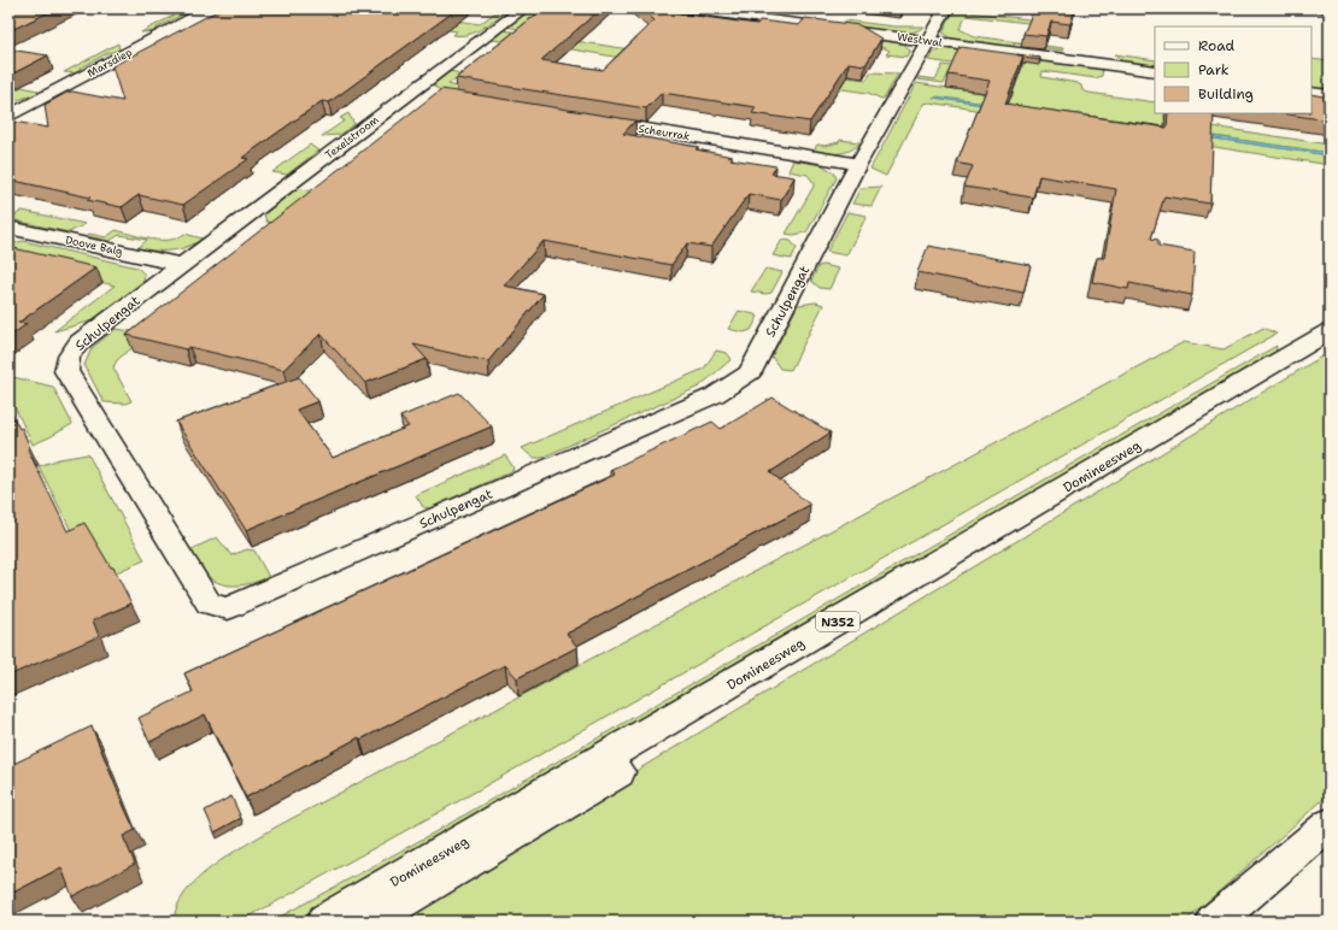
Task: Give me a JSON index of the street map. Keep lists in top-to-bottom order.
{
  "streets": {
    "main road": ["Marsdiep", "Domineesweg", "N352"],
    "street": [
      "Westwal",
      "Scheurrak",
      "Texelstroom",
      "Doove Balg",
      "Schulpengat"
    ]
  },
  "crossings": [
    ["Westwal", "Schulpengat"],
    ["Scheurrak", "Schulpengat"],
    ["Texelstroom", "Doove Balg"],
    ["Texelstroom", "Schulpengat"],
    ["Doove Balg", "Schulpengat"]
  ],
  "legend": ["Road", "Park", "Building"]
}
